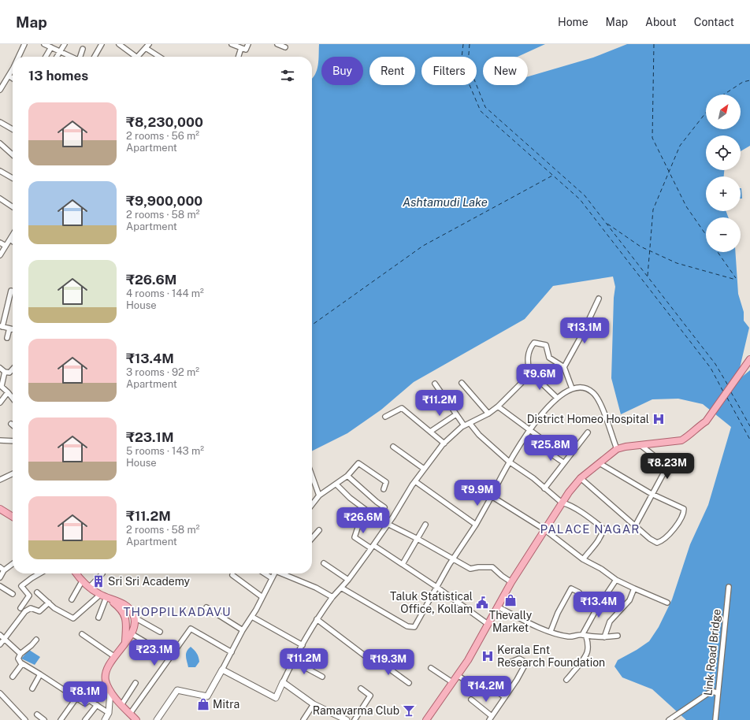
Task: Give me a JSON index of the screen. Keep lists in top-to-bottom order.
{
  "streets": {
    "street": ["Link Road Bridge"]
  },
  "districts": ["PALACE NAGAR", "THOPPILKADAVU"],
  "water": ["Ashtamudi Lake"],
  "places": {
    "hospital": ["District Homeo Hospital", "Kerala Ent Research Foundation"],
    "building": ["Sri Sri Academy"],
    "shop": ["Thevally Market", "Mitra"],
    "public building": ["Taluk Statistical Office, Kollam"],
    "bar": ["Ramavarma Club"]
  },
  "north": "top right",
  "page": {
    "header": "Map",
    "nav": [
      "Home",
      "Map",
      "About",
      "Contact"
    ],
    "chip": [
      "Buy",
      "Rent",
      "Filters",
      "New"
    ],
    "heading": "13 homes",
    "map_buttons": ["+", "−"],
    "list": [
      {
        "name": "₹8,230,000",
        "note": "2 rooms · 56 m² · Apartment"
      },
      {
        "name": "₹9,900,000",
        "note": "2 rooms · 58 m² · Apartment"
      },
      {
        "name": "₹26.6M",
        "note": "4 rooms · 144 m² · House"
      },
      {
        "name": "₹13.4M",
        "note": "3 rooms · 92 m² · Apartment"
      },
      {
        "name": "₹23.1M",
        "note": "5 rooms · 143 m² · House"
      },
      {
        "name": "₹11.2M",
        "note": "2 rooms · 58 m² · Apartment"
      }
    ],
    "price": [
      "₹13.1M",
      "₹9.6M",
      "₹11.2M",
      "₹25.8M",
      "₹8.23M",
      "₹9.9M",
      "₹26.6M",
      "₹13.4M",
      "₹23.1M",
      "₹11.2M",
      "₹19.3M",
      "₹14.2M",
      "₹8.1M"
    ]
  }
}
